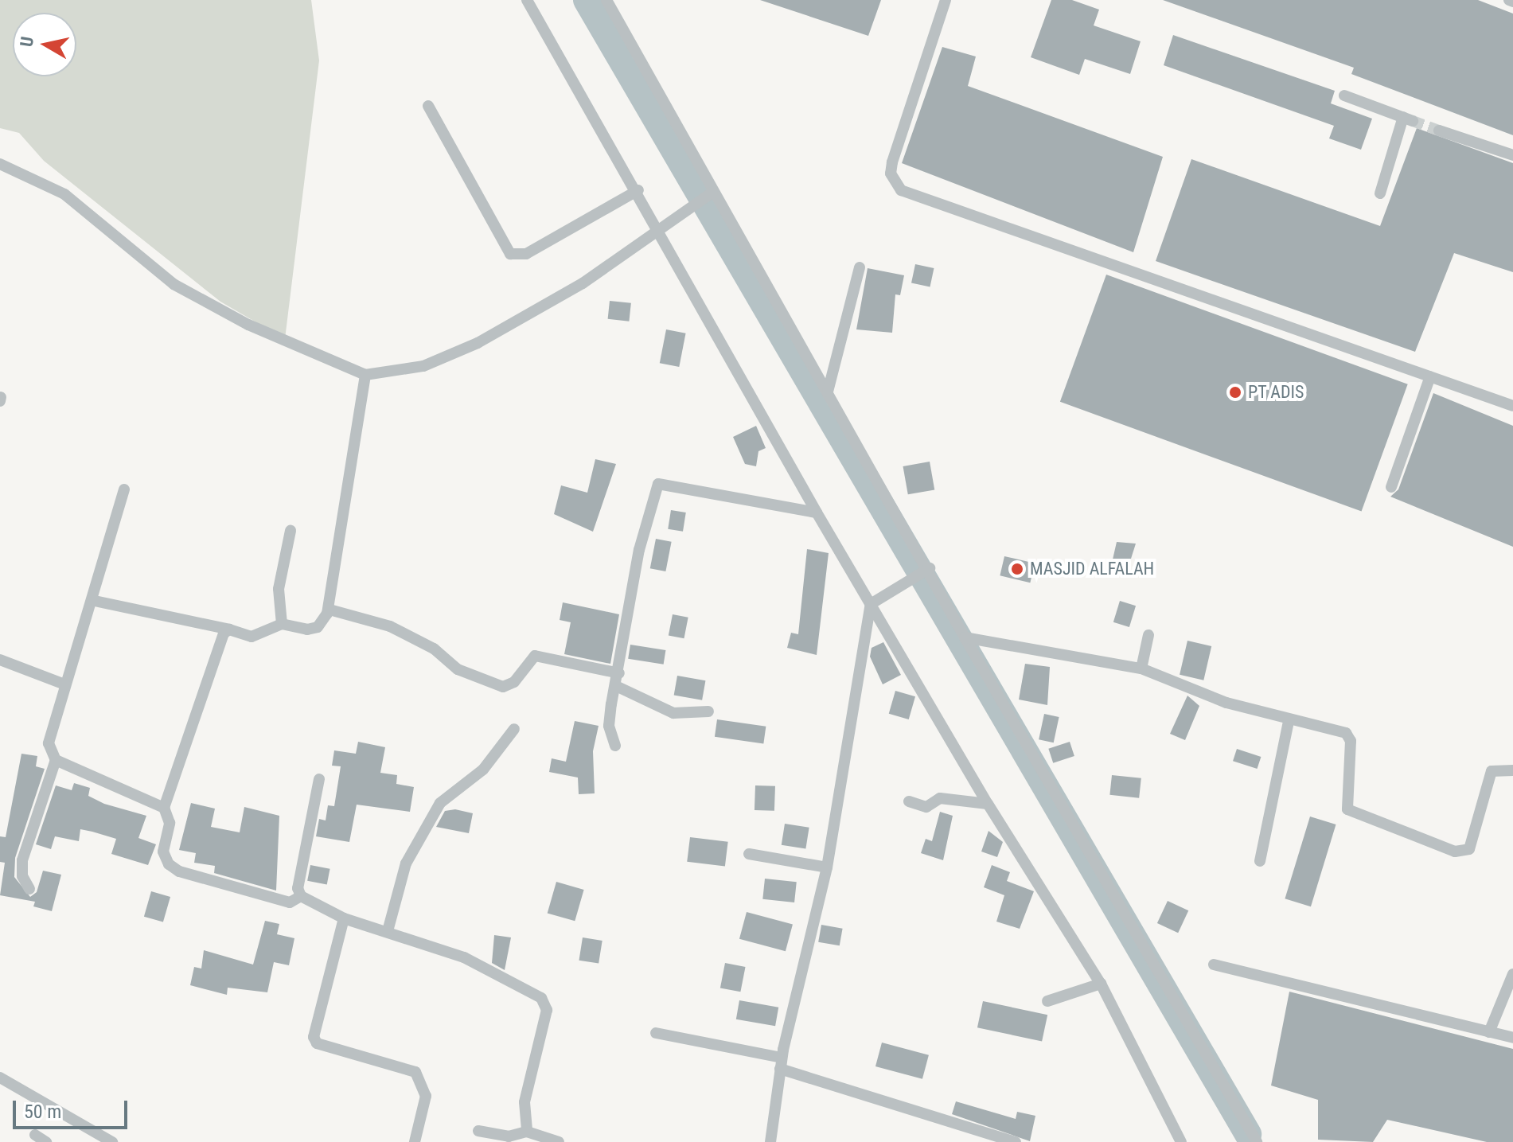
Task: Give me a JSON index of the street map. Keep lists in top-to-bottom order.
{
  "places": ["PT ADIS", "MASJID ALFALAH"],
  "scale_bar": "50 m",
  "north": "left"
}
